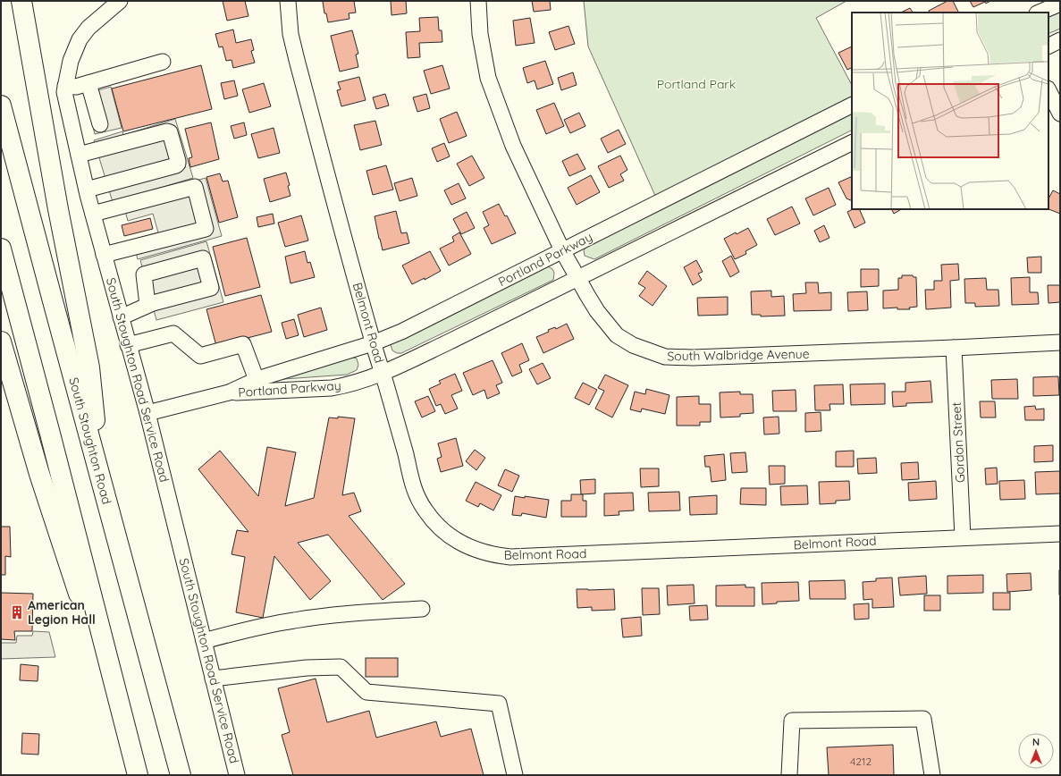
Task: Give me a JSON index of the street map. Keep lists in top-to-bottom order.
{
  "streets": {
    "main road": ["South Stoughton Road"],
    "street": [
      "Portland Parkway",
      "Belmont Road",
      "South Walbridge Avenue",
      "South Stoughton Road Service Road",
      "Gordon Street"
    ]
  },
  "crossings": [
    ["Portland Parkway", "Belmont Road"],
    ["Portland Parkway", "South Walbridge Avenue"],
    ["Portland Parkway", "South Stoughton Road Service Road"],
    ["Belmont Road", "Gordon Street"],
    ["South Walbridge Avenue", "Gordon Street"]
  ],
  "parks": ["Portland Park"],
  "places": {
    "building": ["American Legion Hall"]
  },
  "house_numbers": ["4212"],
  "north": "top"
}
